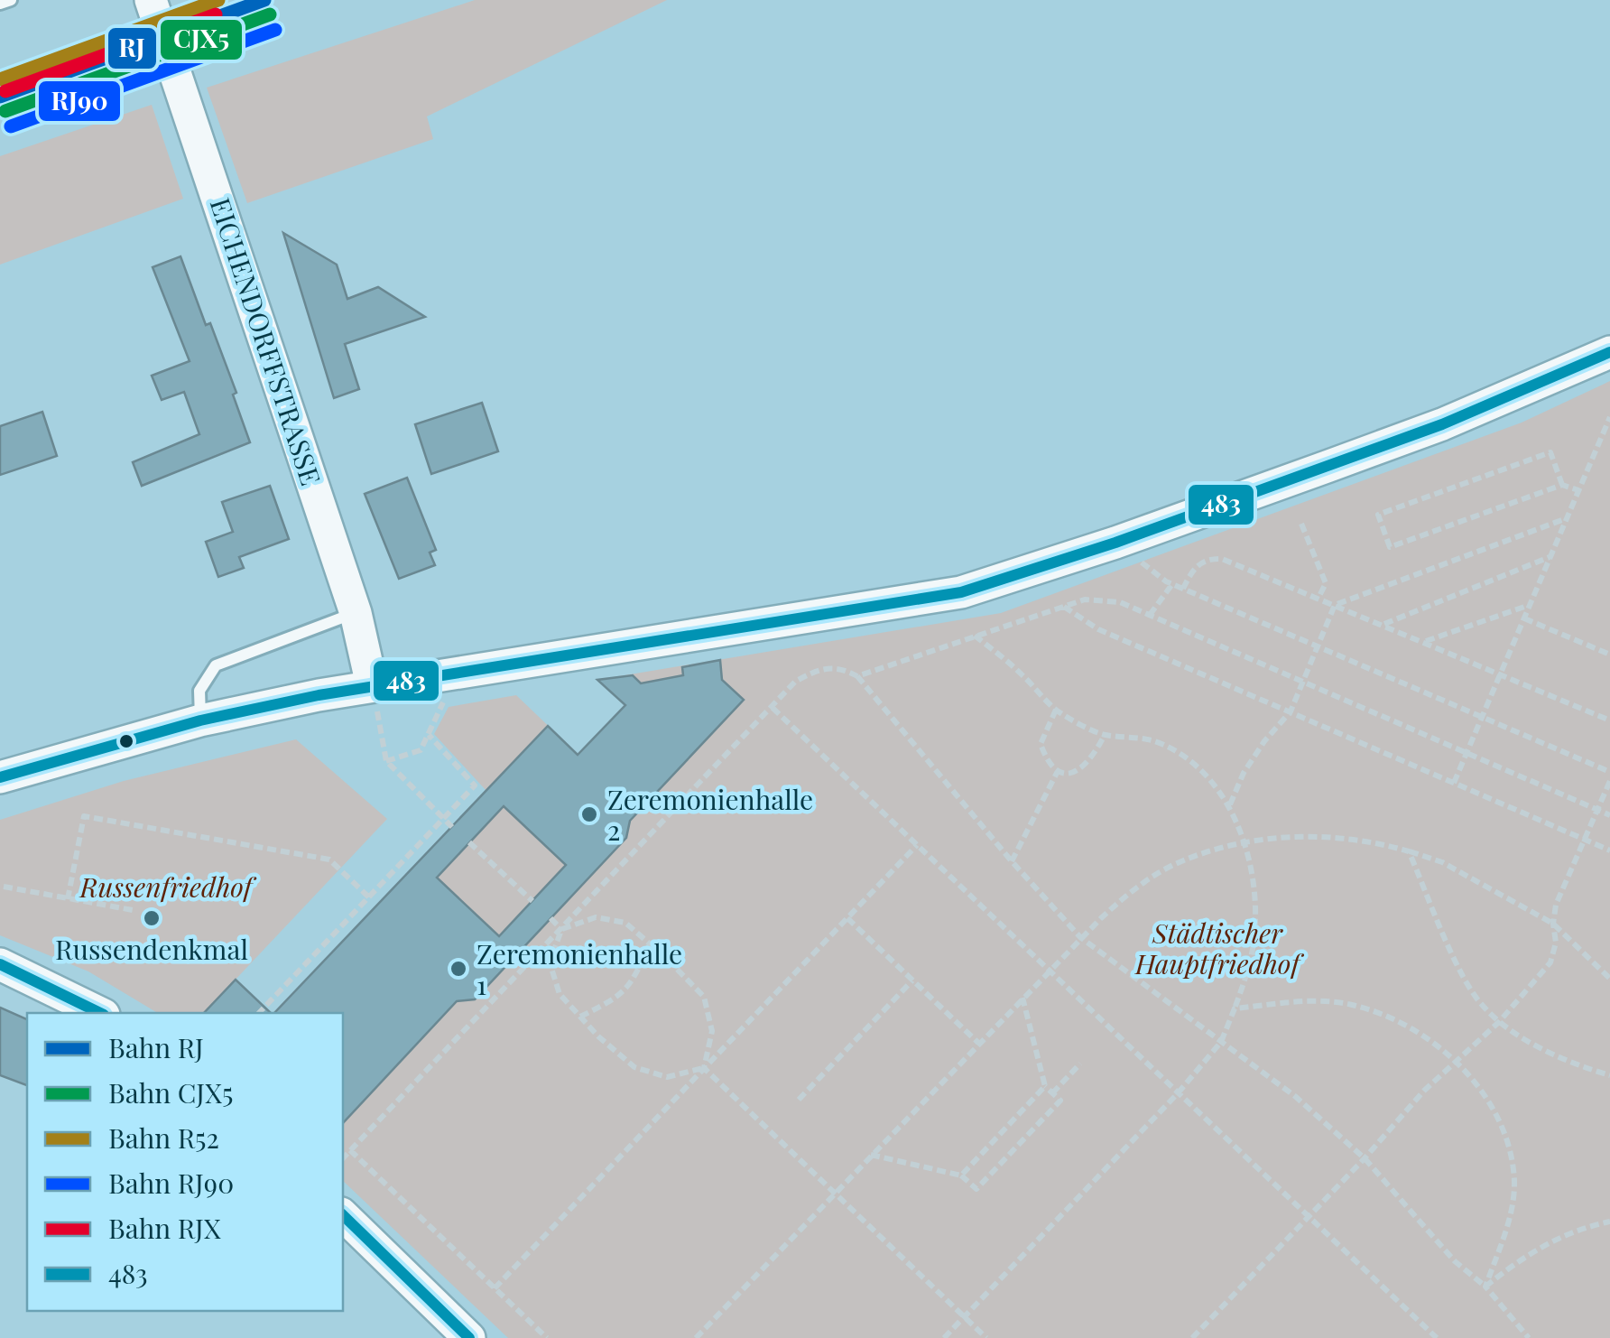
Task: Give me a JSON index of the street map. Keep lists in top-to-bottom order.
{
  "streets": {
    "street": ["EICHENDORFFSTRASSE"]
  },
  "parks": ["Russenfriedhof", "Städtischer Hauptfriedhof"],
  "places": ["Zeremonienhalle 2", "Russendenkmal", "Zeremonienhalle 1"],
  "lines": [
    "rail line RJ",
    "rail line R52",
    "rail line CJX5",
    "rail line RJX",
    "rail line RJ90",
    "transit line 483"
  ],
  "legend": [
    "Bahn RJ",
    "Bahn CJX5",
    "Bahn R52",
    "Bahn RJ90",
    "Bahn RJX",
    "483"
  ]
}
